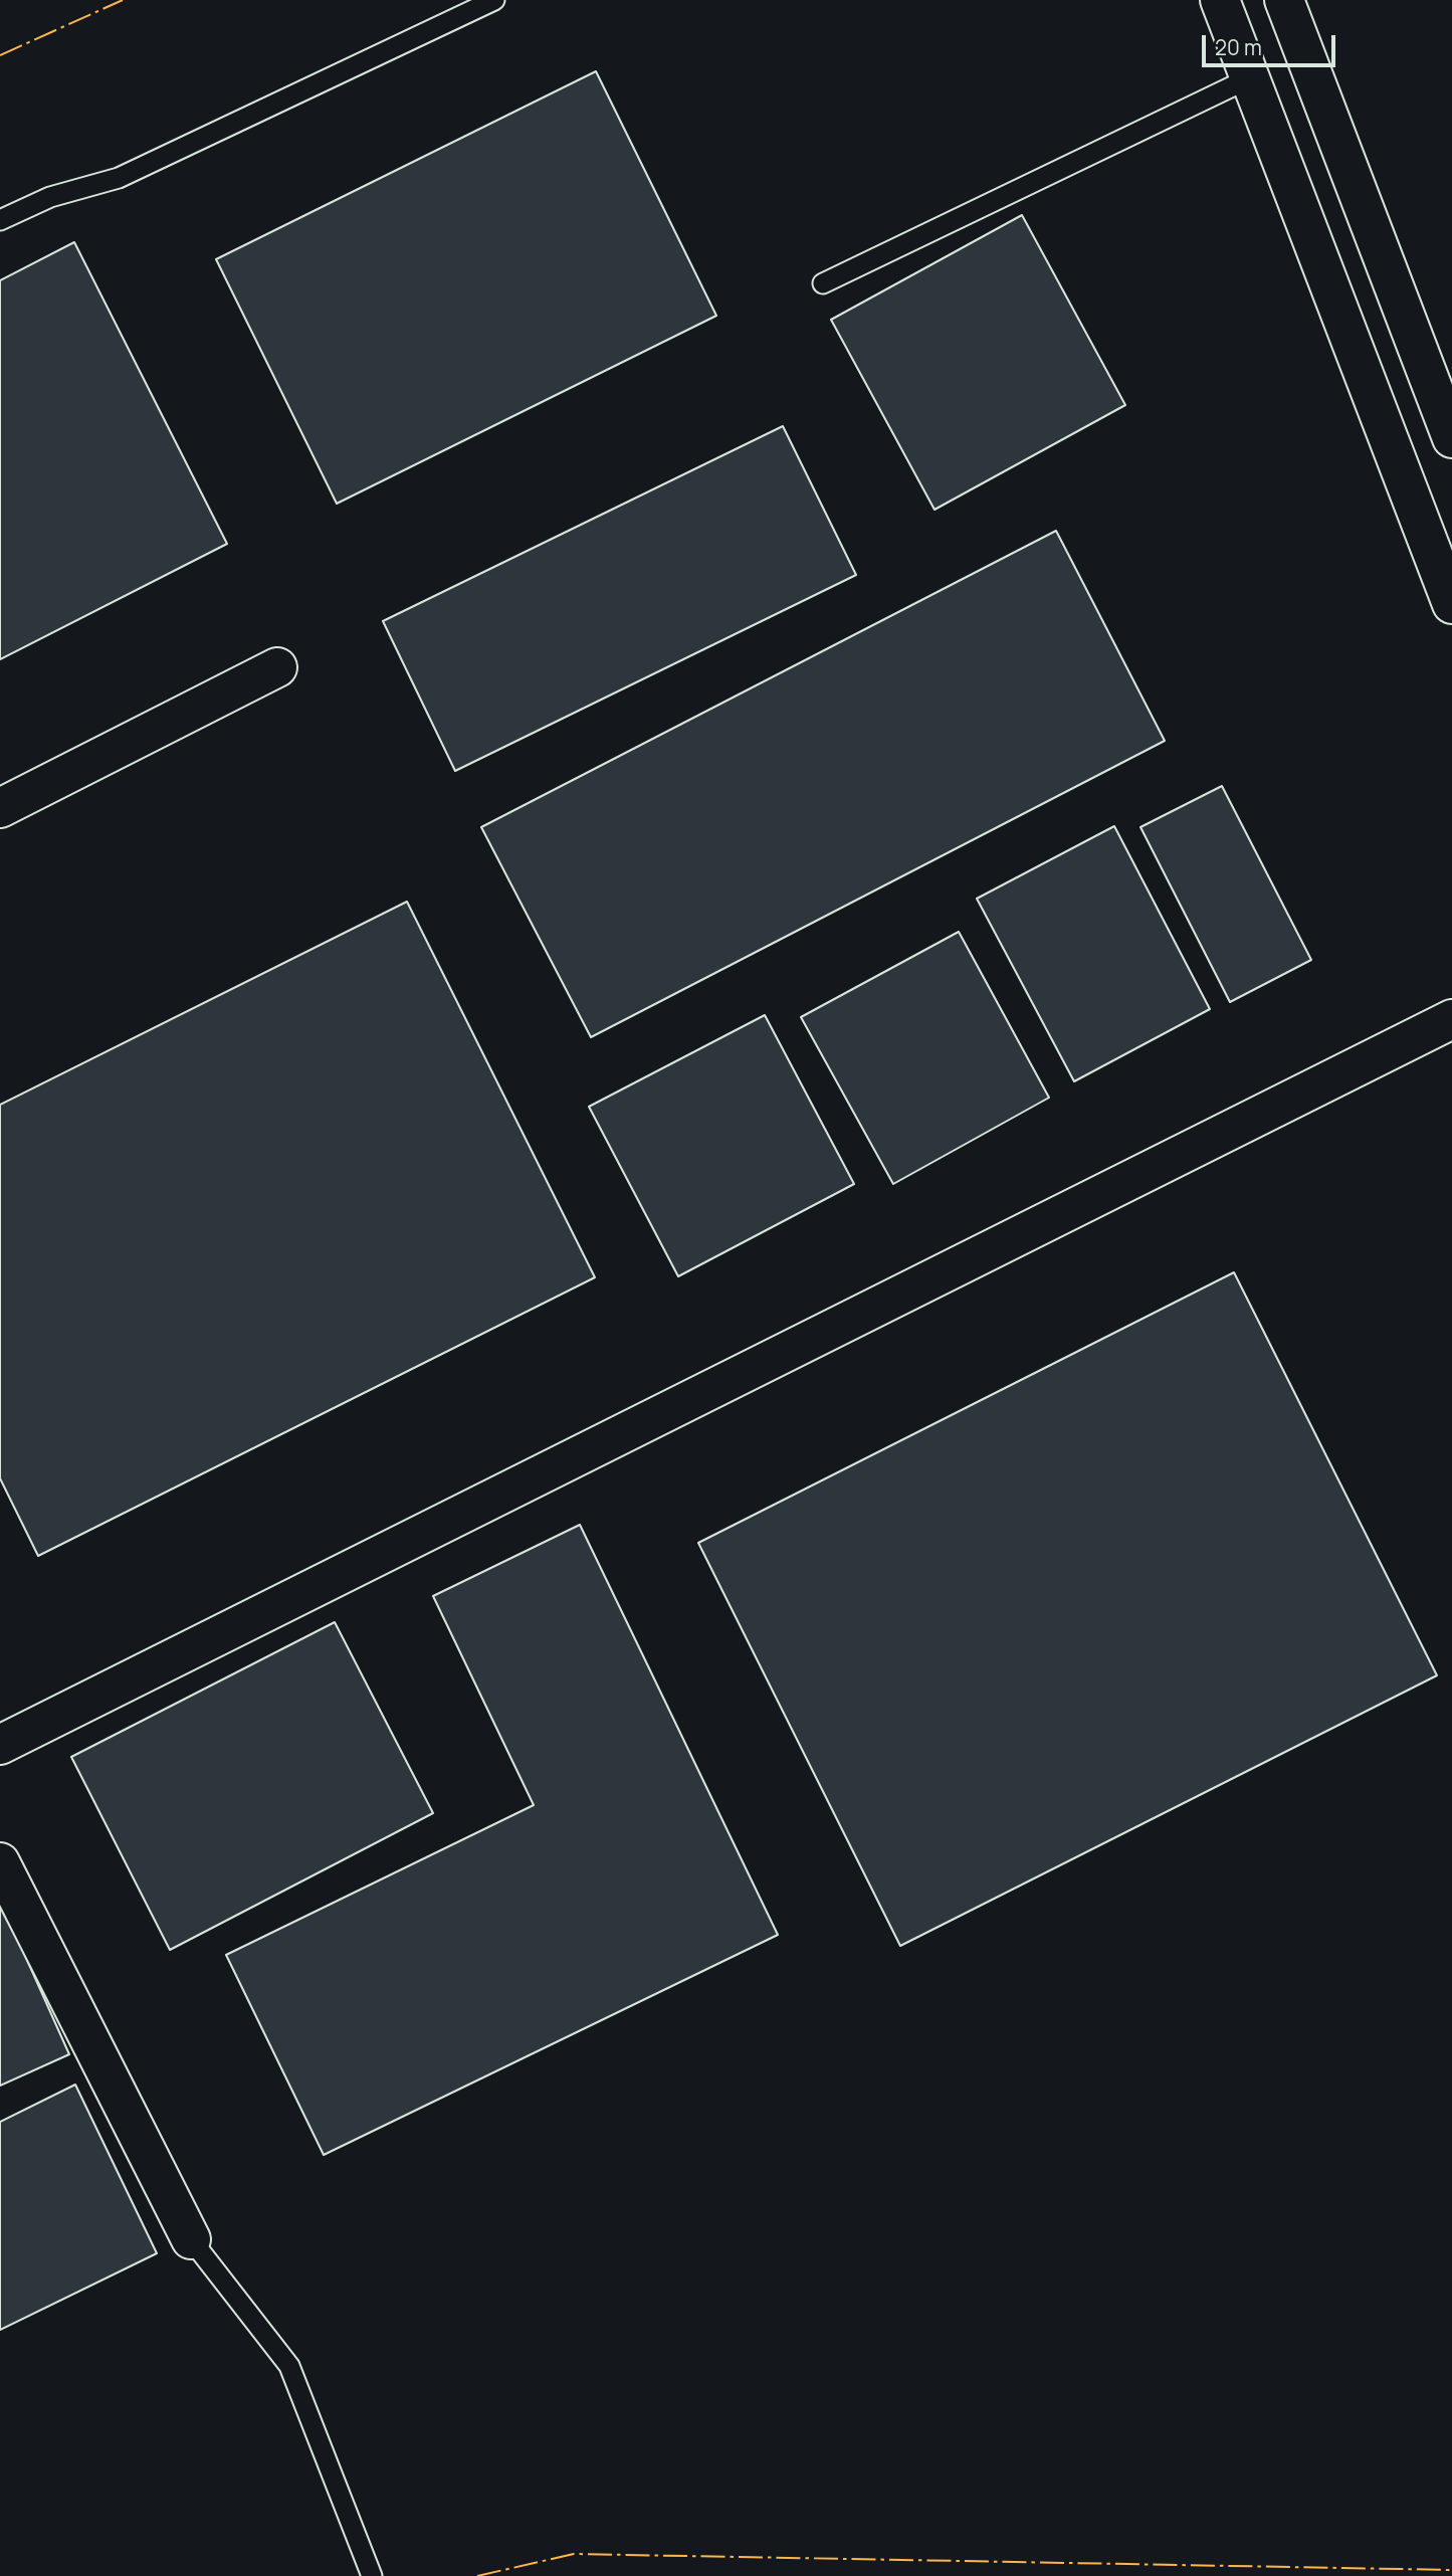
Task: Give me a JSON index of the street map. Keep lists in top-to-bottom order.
{
  "scale_bar": "20 m"
}
